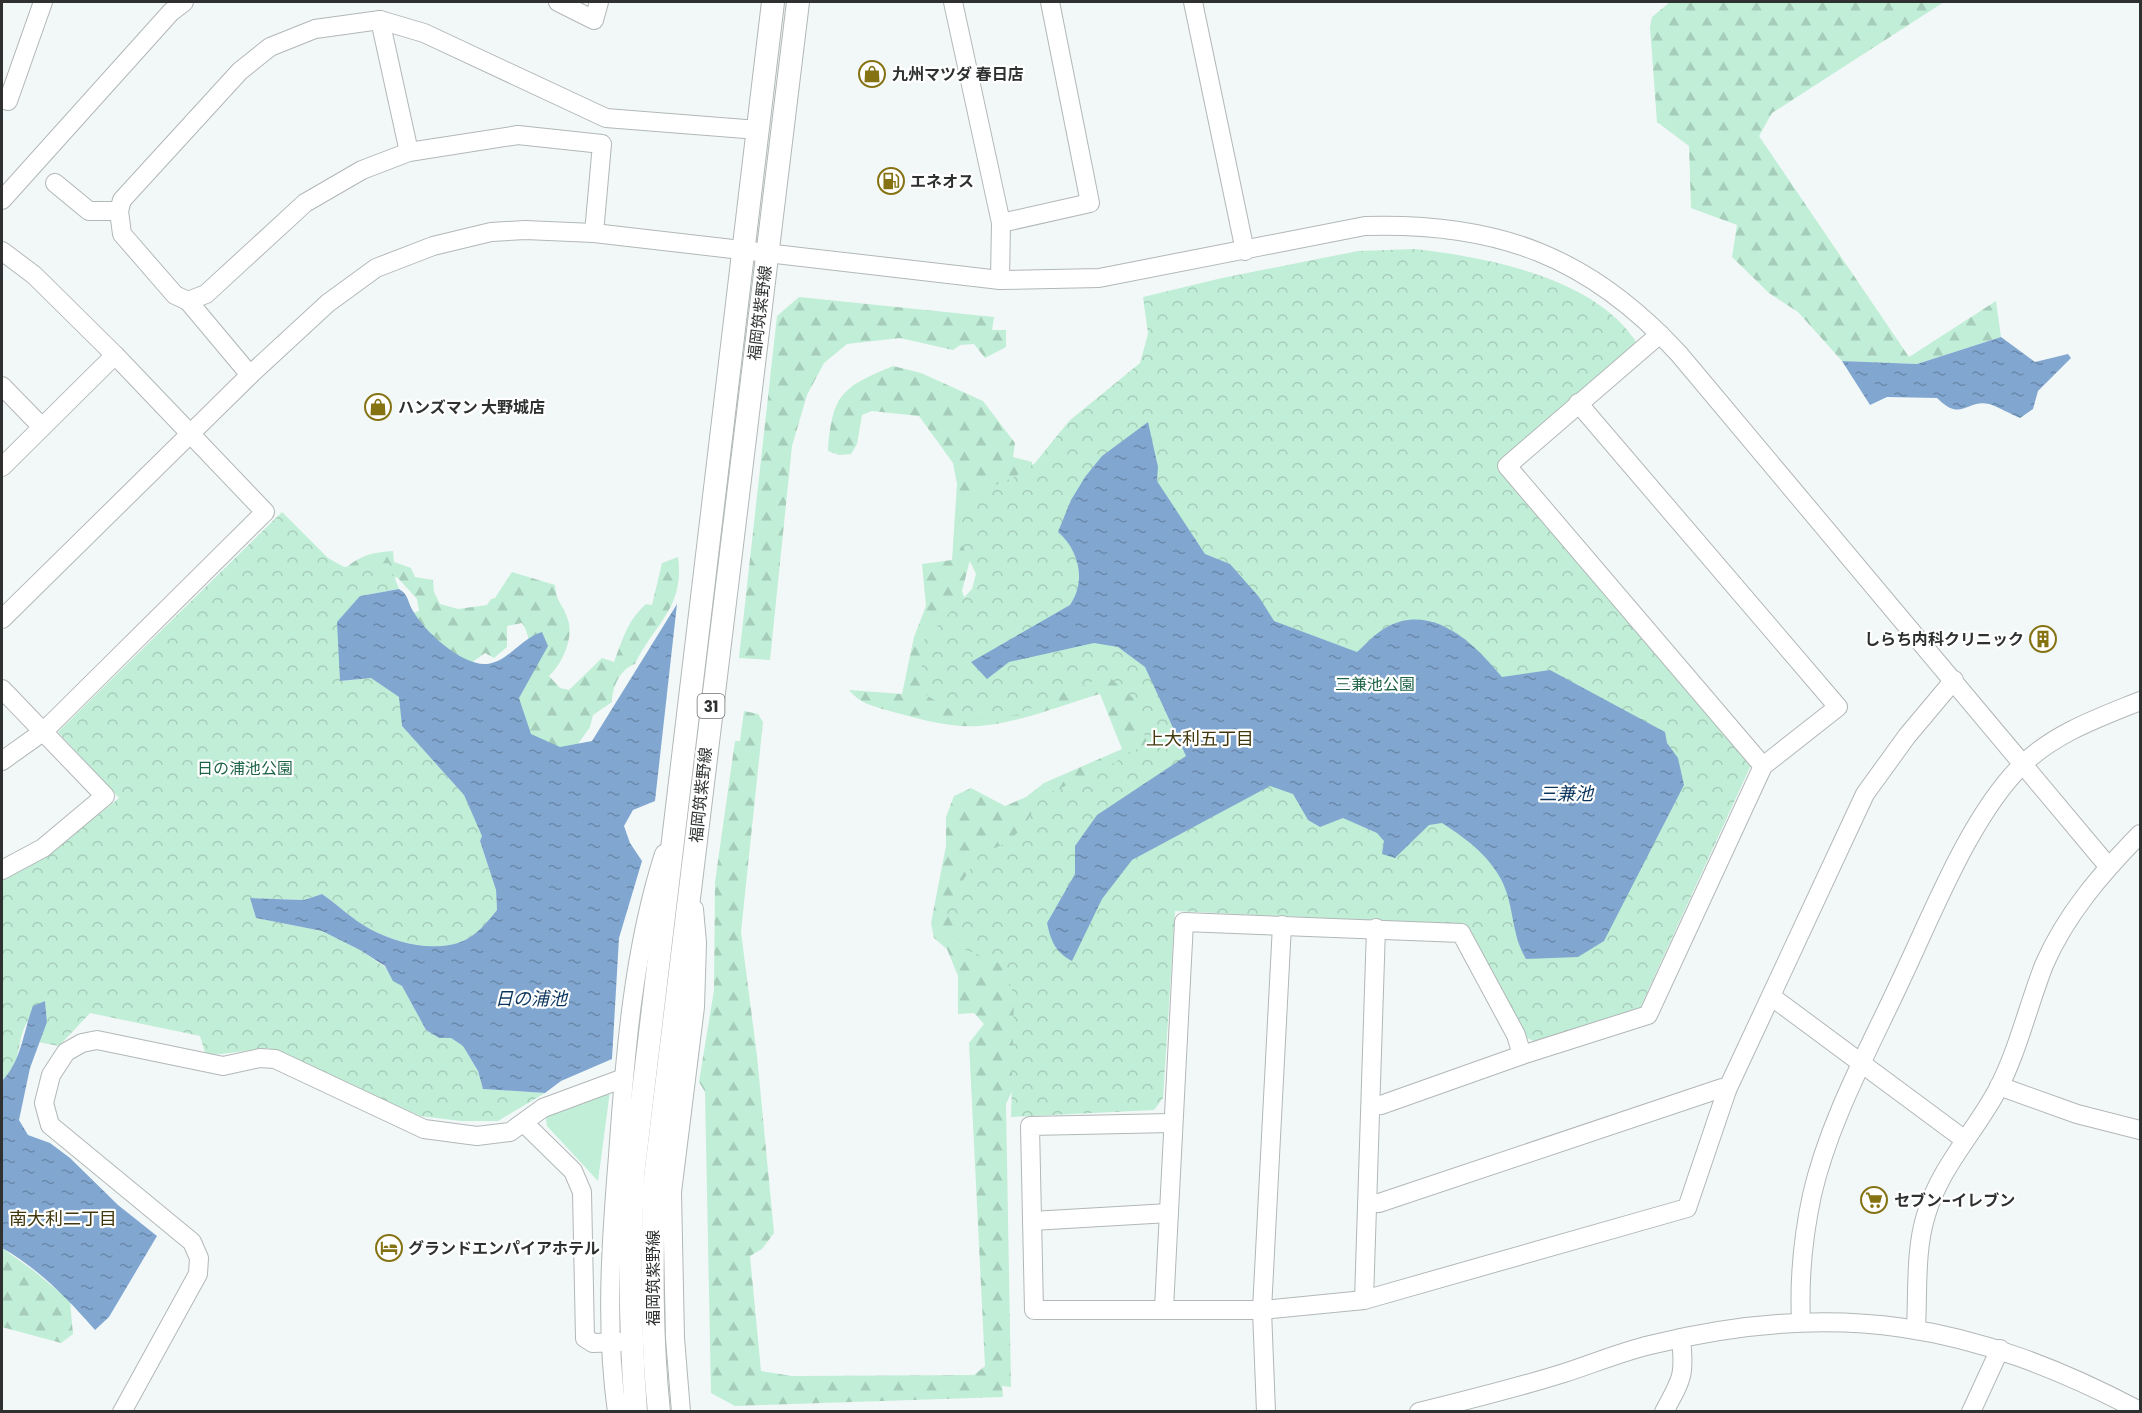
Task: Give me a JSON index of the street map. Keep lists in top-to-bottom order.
{
  "streets": {
    "main road": ["福岡筑紫野線", "31"]
  },
  "districts": ["上大利五丁目", "南大利二丁目"],
  "water": ["三兼池", "日の浦池"],
  "parks": ["三兼池公園", "日の浦池公園"],
  "places": {
    "shop": ["九州マツダ 春日店", "ハンズマン 大野城店"],
    "fuel station": ["エネオス"],
    "building": ["しらち内科クリニック"],
    "supermarket": ["セブン-イレブン"],
    "hotel": ["グランドエンパイアホテル"]
  }
}
